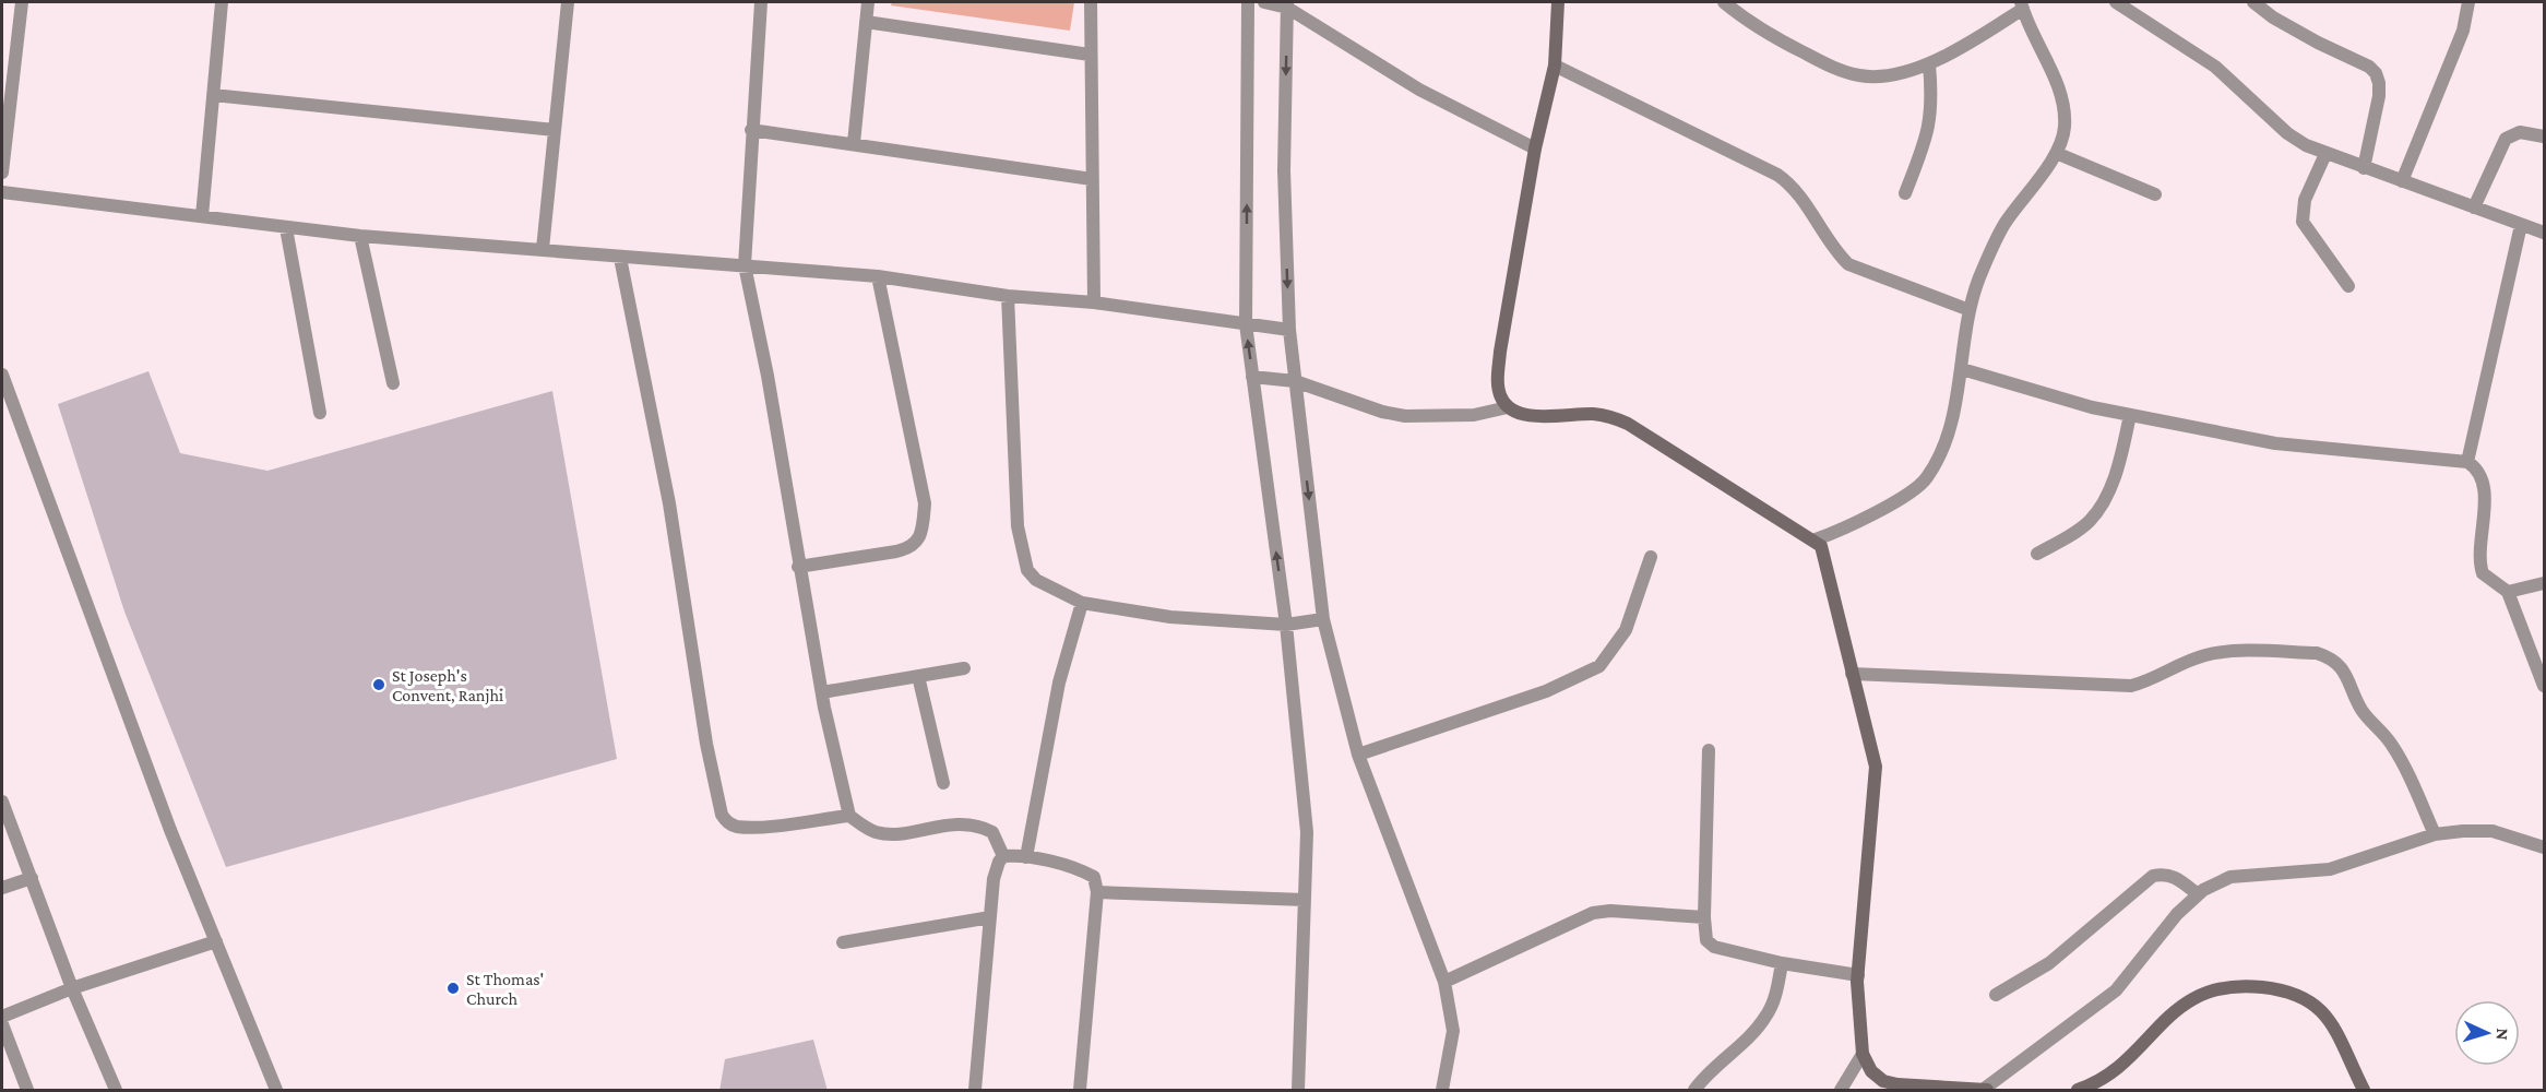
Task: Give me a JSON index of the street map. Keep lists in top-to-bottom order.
{
  "places": ["St Joseph's Convent, Ranjhi", "St Thomas' Church"],
  "north": "right"
}
